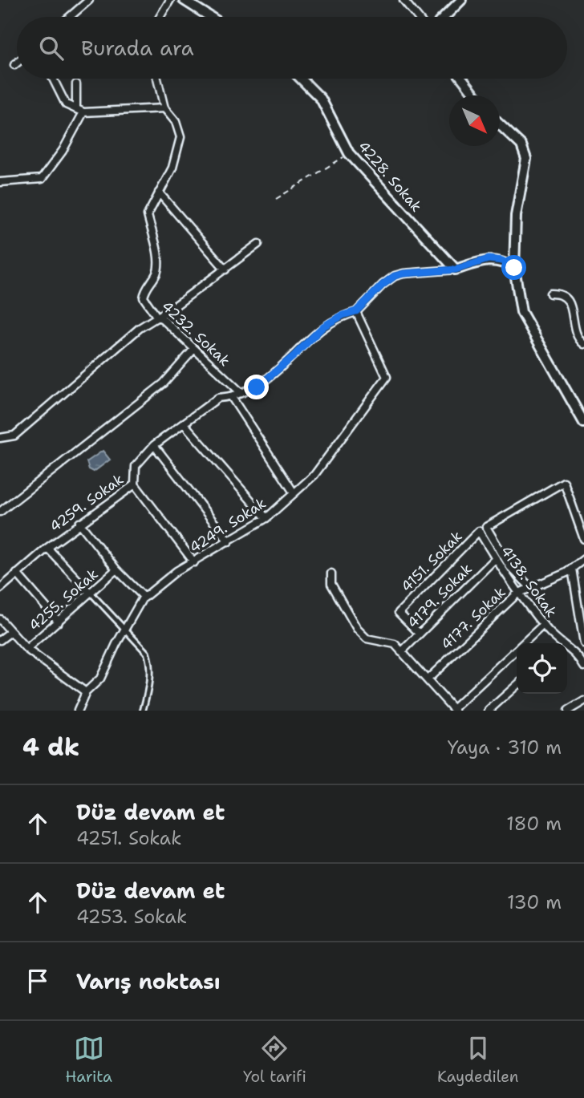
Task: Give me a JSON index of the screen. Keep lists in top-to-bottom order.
{
  "streets": {
    "street": [
      "4228. Sokak",
      "4232. Sokak",
      "4259. Sokak",
      "4249. Sokak",
      "4151. Sokak",
      "4138. Sokak",
      "4179. Sokak",
      "4255. Sokak",
      "4177. Sokak"
    ]
  },
  "crossings": [
    ["4232. Sokak", "4259. Sokak"],
    ["4259. Sokak", "4249. Sokak"],
    ["4151. Sokak", "4138. Sokak"],
    ["4151. Sokak", "4179. Sokak"],
    ["4138. Sokak", "4179. Sokak"],
    ["4138. Sokak", "4177. Sokak"]
  ],
  "north": "bottom right",
  "page": {
    "search": "Burada ara",
    "heading": ["4 dk", "Yaya · 310 m"],
    "list": [
      ["Düz devam et", "4251. Sokak", "180 m"],
      ["Düz devam et", "4253. Sokak", "130 m"],
      "Varış noktası"
    ],
    "nav": ["Harita", "Yol tarifi", "Kaydedilen"]
  }
}
